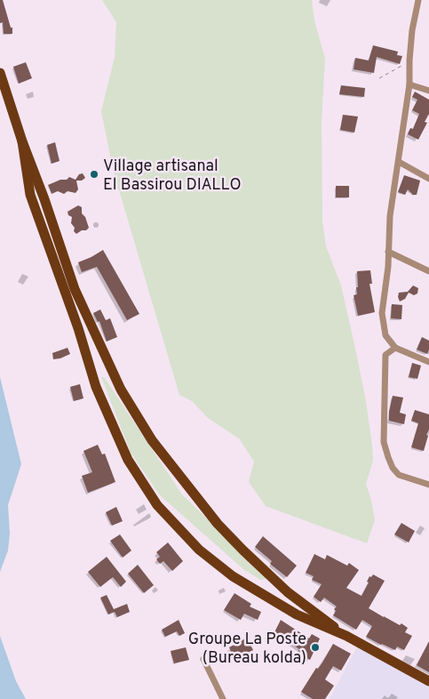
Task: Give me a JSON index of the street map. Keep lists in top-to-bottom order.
{
  "places": ["Village artisanal El Bassirou DIALLO", "Groupe La Poste (Bureau kolda)"]
}
